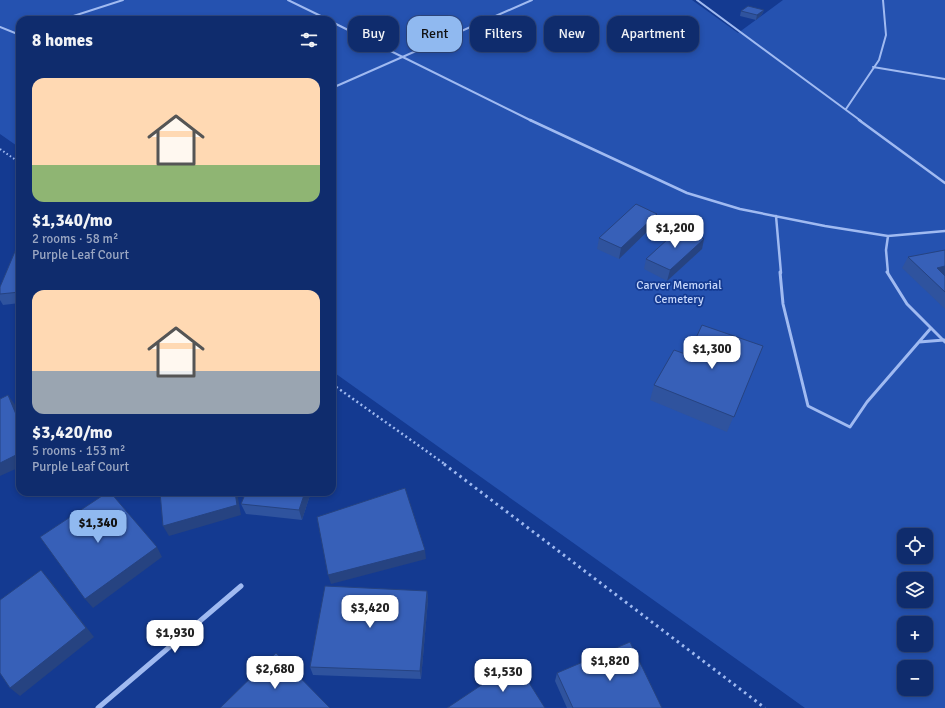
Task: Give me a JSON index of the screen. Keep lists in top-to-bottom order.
{
  "parks": ["Carver Memorial Cemetery"],
  "page": {
    "chip": [
      "Buy",
      "Rent",
      "Filters",
      "New",
      "Apartment"
    ],
    "heading": "8 homes",
    "list": [
      {
        "name": "$1,340/mo",
        "note": "2 rooms · 58 m² · Purple Leaf Court"
      },
      {
        "name": "$3,420/mo",
        "note": "5 rooms · 153 m² · Purple Leaf Court"
      }
    ],
    "price": [
      "$1,200",
      "$1,300",
      "$1,340",
      "$3,420",
      "$1,930",
      "$1,820",
      "$2,680",
      "$1,530"
    ],
    "map_buttons": ["+", "−"]
  }
}
